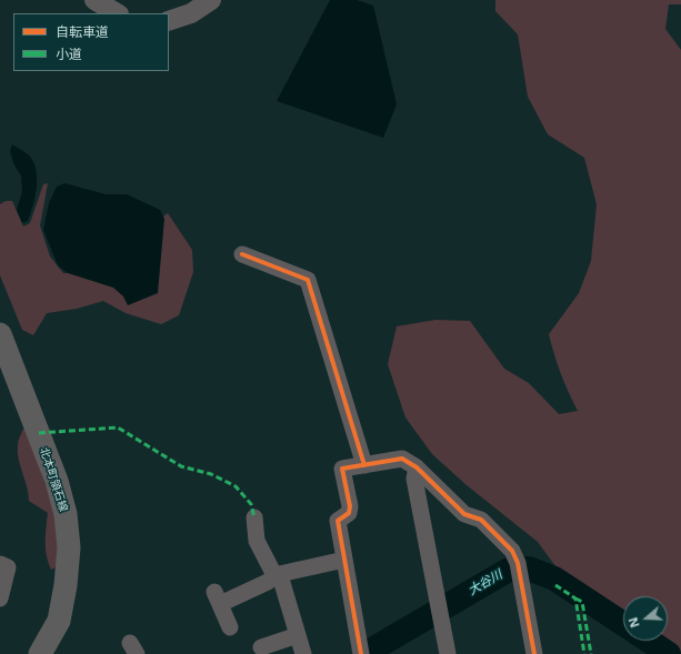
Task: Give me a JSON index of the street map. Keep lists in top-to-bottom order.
{
  "streets": {
    "main road": ["北本町領石線"]
  },
  "water": ["大谷川"],
  "legend": ["自転車道", "小道"],
  "north": "left"
}
